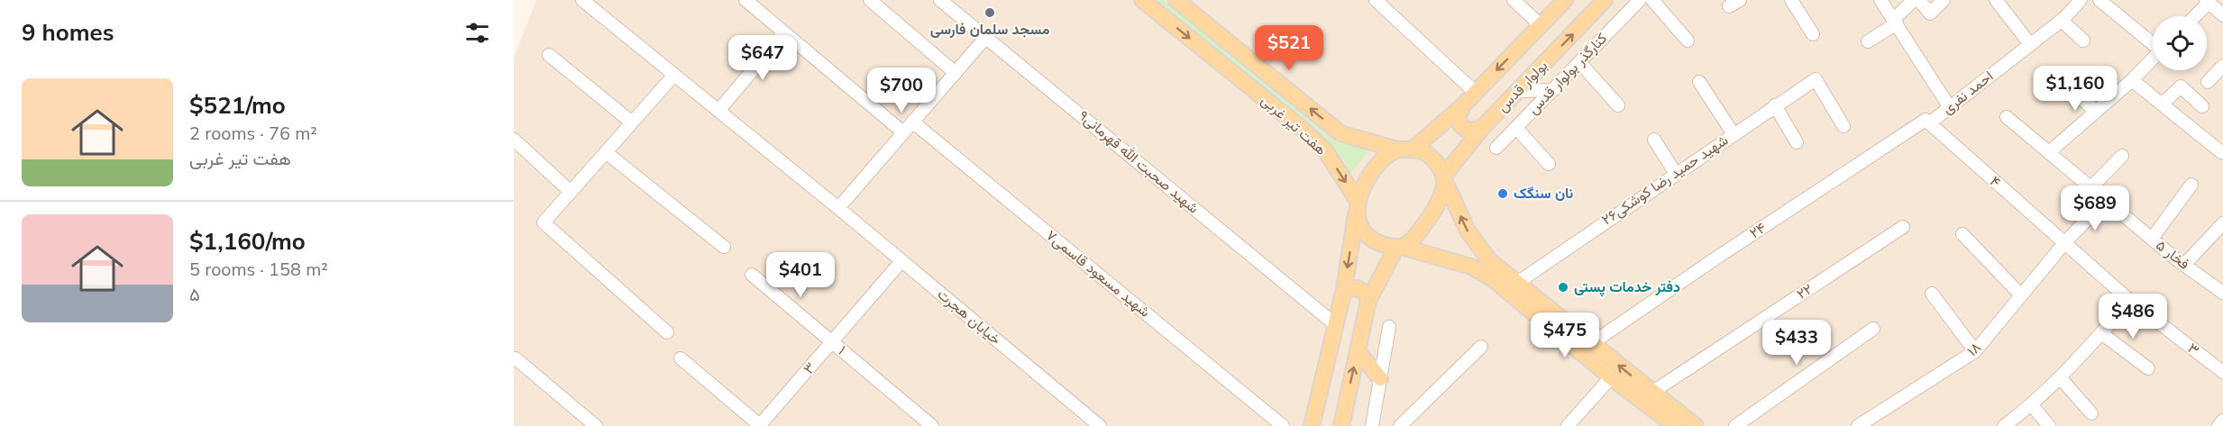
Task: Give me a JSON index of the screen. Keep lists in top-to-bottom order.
{
  "streets": {
    "main road": ["بولوار قدس", "هفت تیر غربی"],
    "street": [
      "کنارگذر بولوار قدس",
      "احمد نفری",
      "شهید صحبت الله قهرمانی۹",
      "شهید حمید رضا کوشکی۲۶",
      "۴",
      "۲۴",
      "فخار ۵",
      "شهید مسعود قاسمی۷",
      "۲۲",
      "خیابان هجرت",
      "۱۸",
      "۳",
      "۱"
    ]
  },
  "crossings": [
    ["بولوار قدس", "هفت تیر غربی"],
    ["احمد نفری", "۴"],
    ["احمد نفری", "۲۴"],
    ["۴", "۲۴"],
    ["۴", "۱۸"],
    ["۴", "۳"],
    ["فخار ۵", "۱۸"],
    ["خیابان هجرت", "۳"],
    ["۱۸", "۳"],
    ["۳", "۱"]
  ],
  "places": ["مسجد سلمان فارسی", "نان سنگک", "دفتر خدمات پستی"],
  "page": {
    "heading": "9 homes",
    "price": [
      "$521",
      "$647",
      "$1,160",
      "$700",
      "$689",
      "$401",
      "$486",
      "$475",
      "$433"
    ],
    "list": [
      {
        "name": "$521/mo",
        "note": "2 rooms · 76 m² · هفت تیر غربی"
      },
      {
        "name": "$1,160/mo",
        "note": "5 rooms · 158 m² · ۵"
      }
    ]
  }
}
